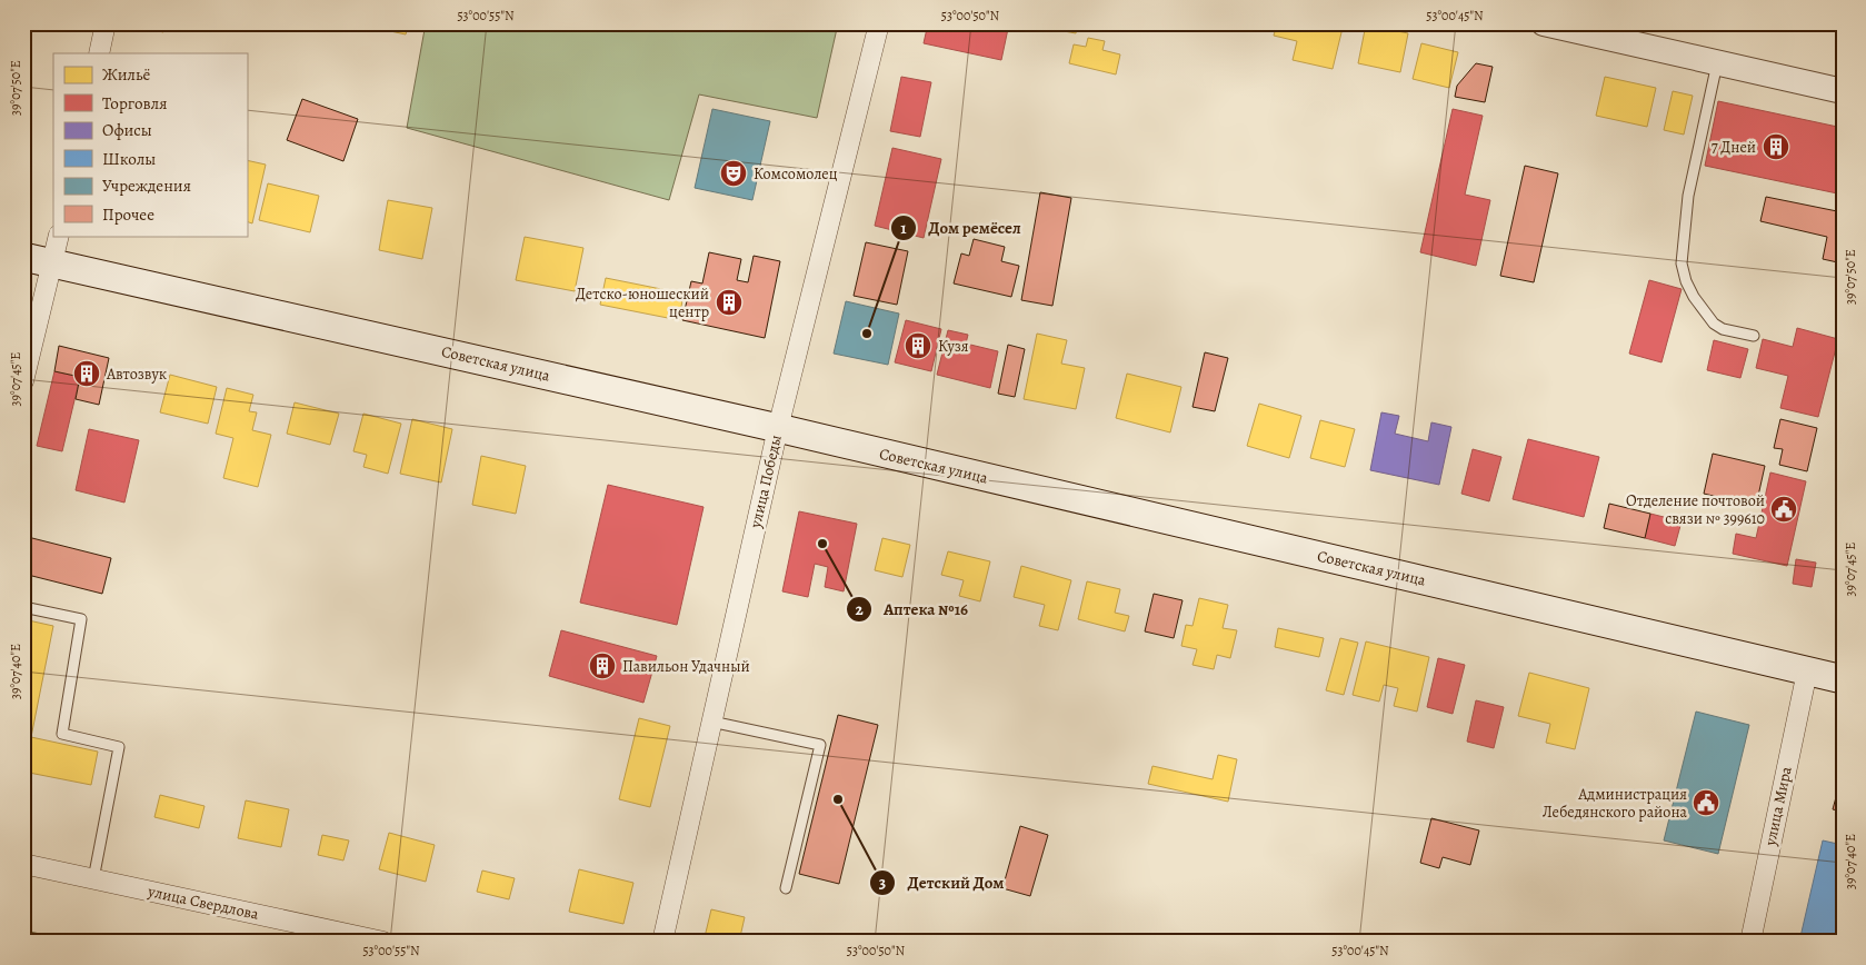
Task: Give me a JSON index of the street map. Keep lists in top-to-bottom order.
{
  "streets": {
    "main road": ["Советская улица"],
    "street": ["улица Победы", "улица Мира", "улица Свердлова"]
  },
  "crossings": [
    ["Советская улица", "улица Победы"],
    ["Советская улица", "улица Мира"]
  ],
  "places": {
    "building": [
      "7 Дней",
      "Детско-юношеский центр",
      "Кузя",
      "Автозвук",
      "Павильон Удачный"
    ],
    "theatre": ["Комсомолец"],
    "other": ["Дом ремёсел", "Аптека №16", "Детский Дом"],
    "public building": ["Отделение почтовой связи № 399610", "Администрация Лебедянского района"]
  },
  "legend": [
    "Жильё",
    "Торговля",
    "Офисы",
    "Школы",
    "Учреждения",
    "Прочее"
  ],
  "coordinates": [
    "53°00'55\"N",
    "53°00'50\"N",
    "53°00'45\"N",
    "39°07'50\"E",
    "39°07'45\"E",
    "39°07'40\"E"
  ]
}
